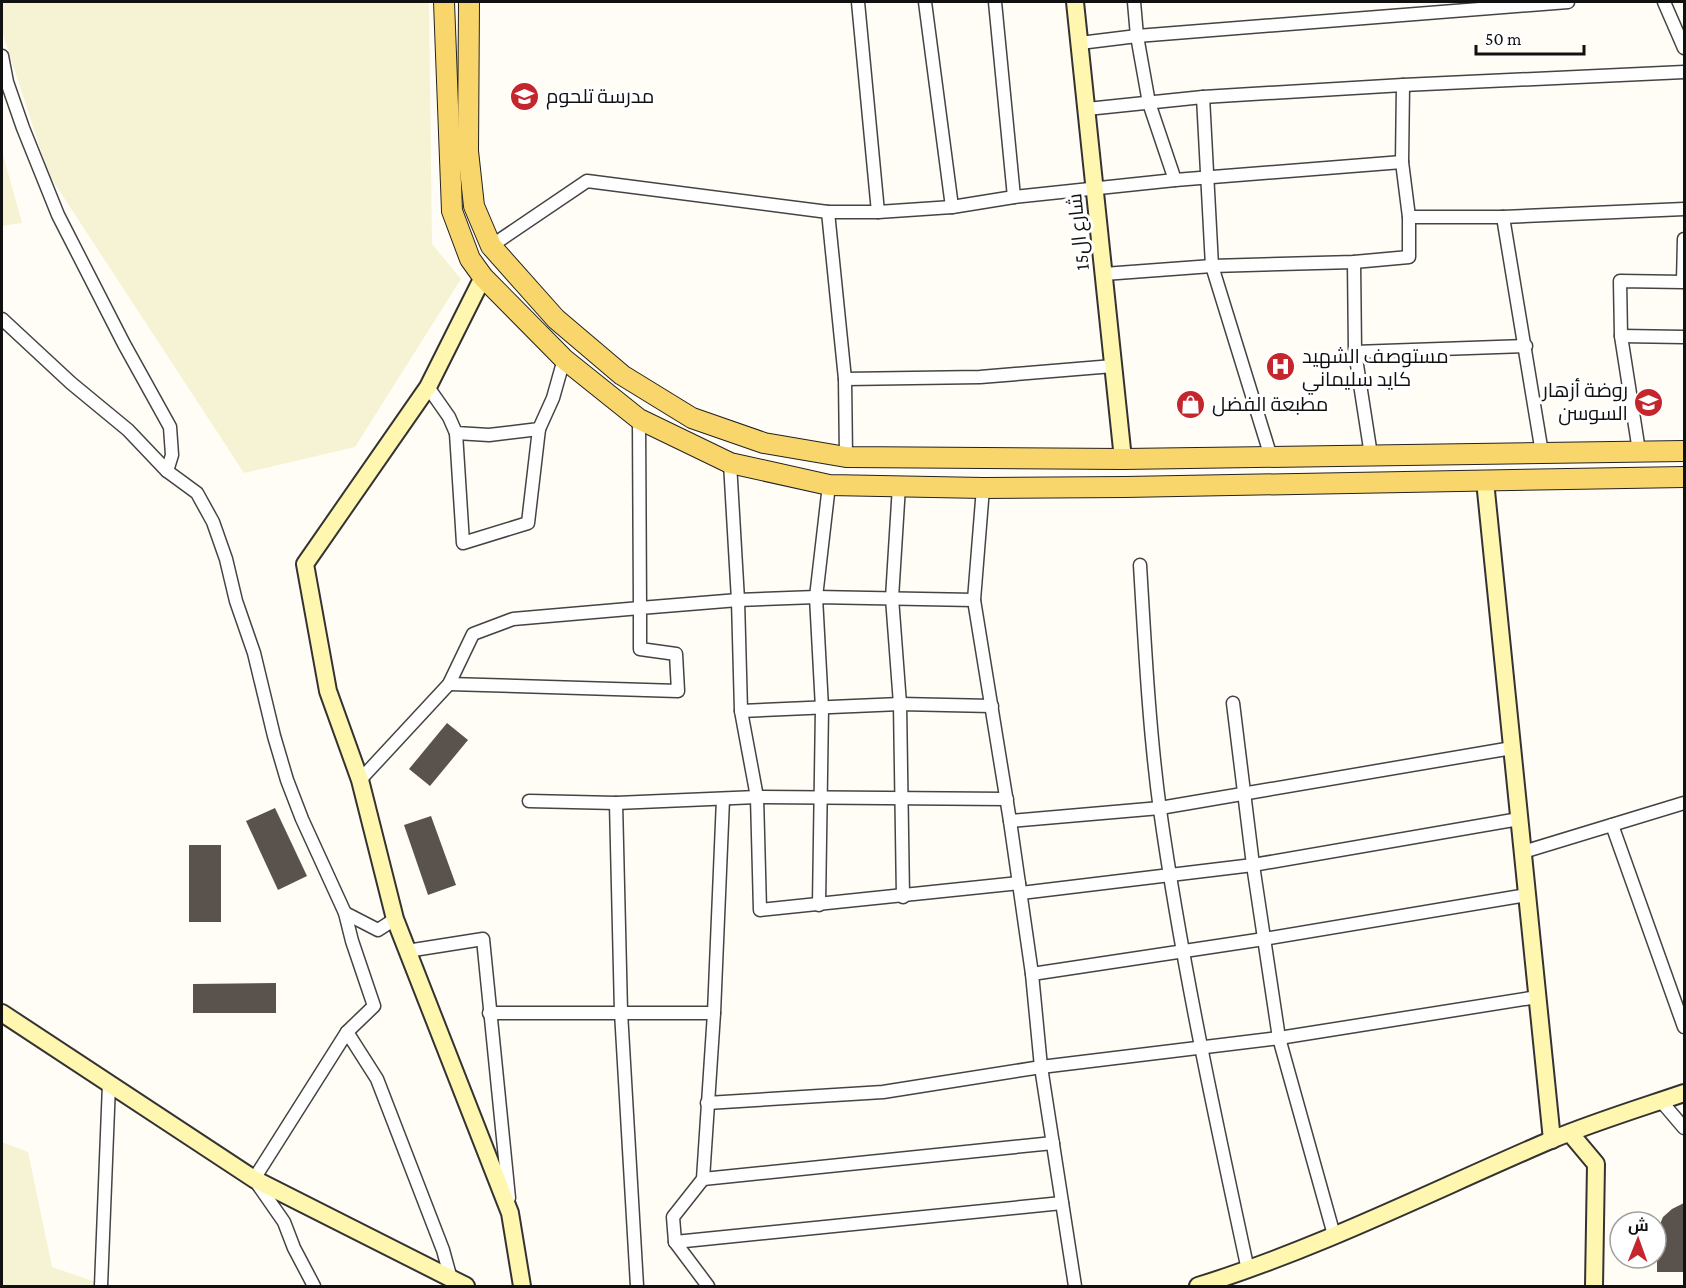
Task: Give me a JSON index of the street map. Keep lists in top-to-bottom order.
{
  "streets": {
    "street": ["شارع ال15"]
  },
  "places": {
    "school or university": ["مدرسة تلحوم", "روضة أزهار السوسن"],
    "hospital": ["مستوصف الشهيد كايد سليماني"],
    "shop": ["مطبعة الفضل"]
  },
  "scale_bar": "50 m",
  "north": "top"
}
